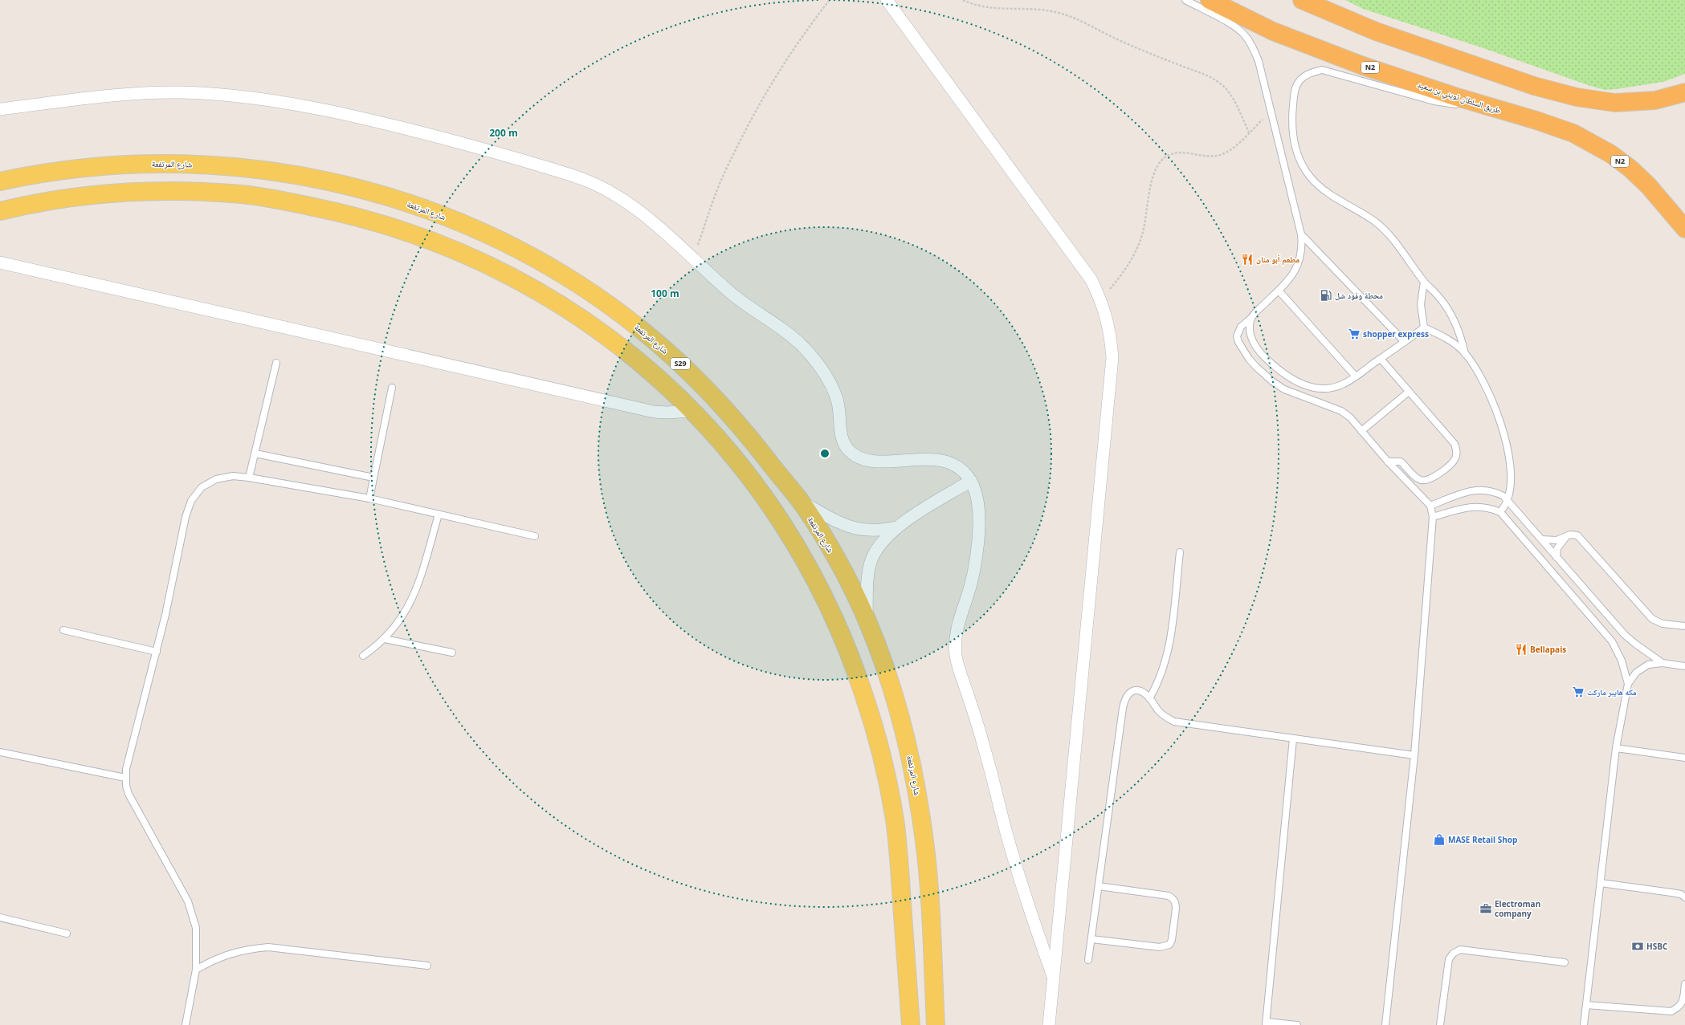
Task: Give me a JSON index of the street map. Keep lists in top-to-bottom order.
{
  "streets": {
    "highway": ["N2", "طريق السلطان ثويني بن سعيد"],
    "main road": ["شارع المرتفعة", "S29"]
  },
  "places": {
    "restaurant": ["مطعم أبو منان", "Bellapais"],
    "fuel station": ["محطة وقود شل"],
    "supermarket": ["shopper express", "مكه هايبر ماركت"],
    "shop": ["MASE Retail Shop"],
    "office": ["Electroman company"],
    "bank": ["HSBC"]
  },
  "rings": ["200 m", "100 m"]
}
